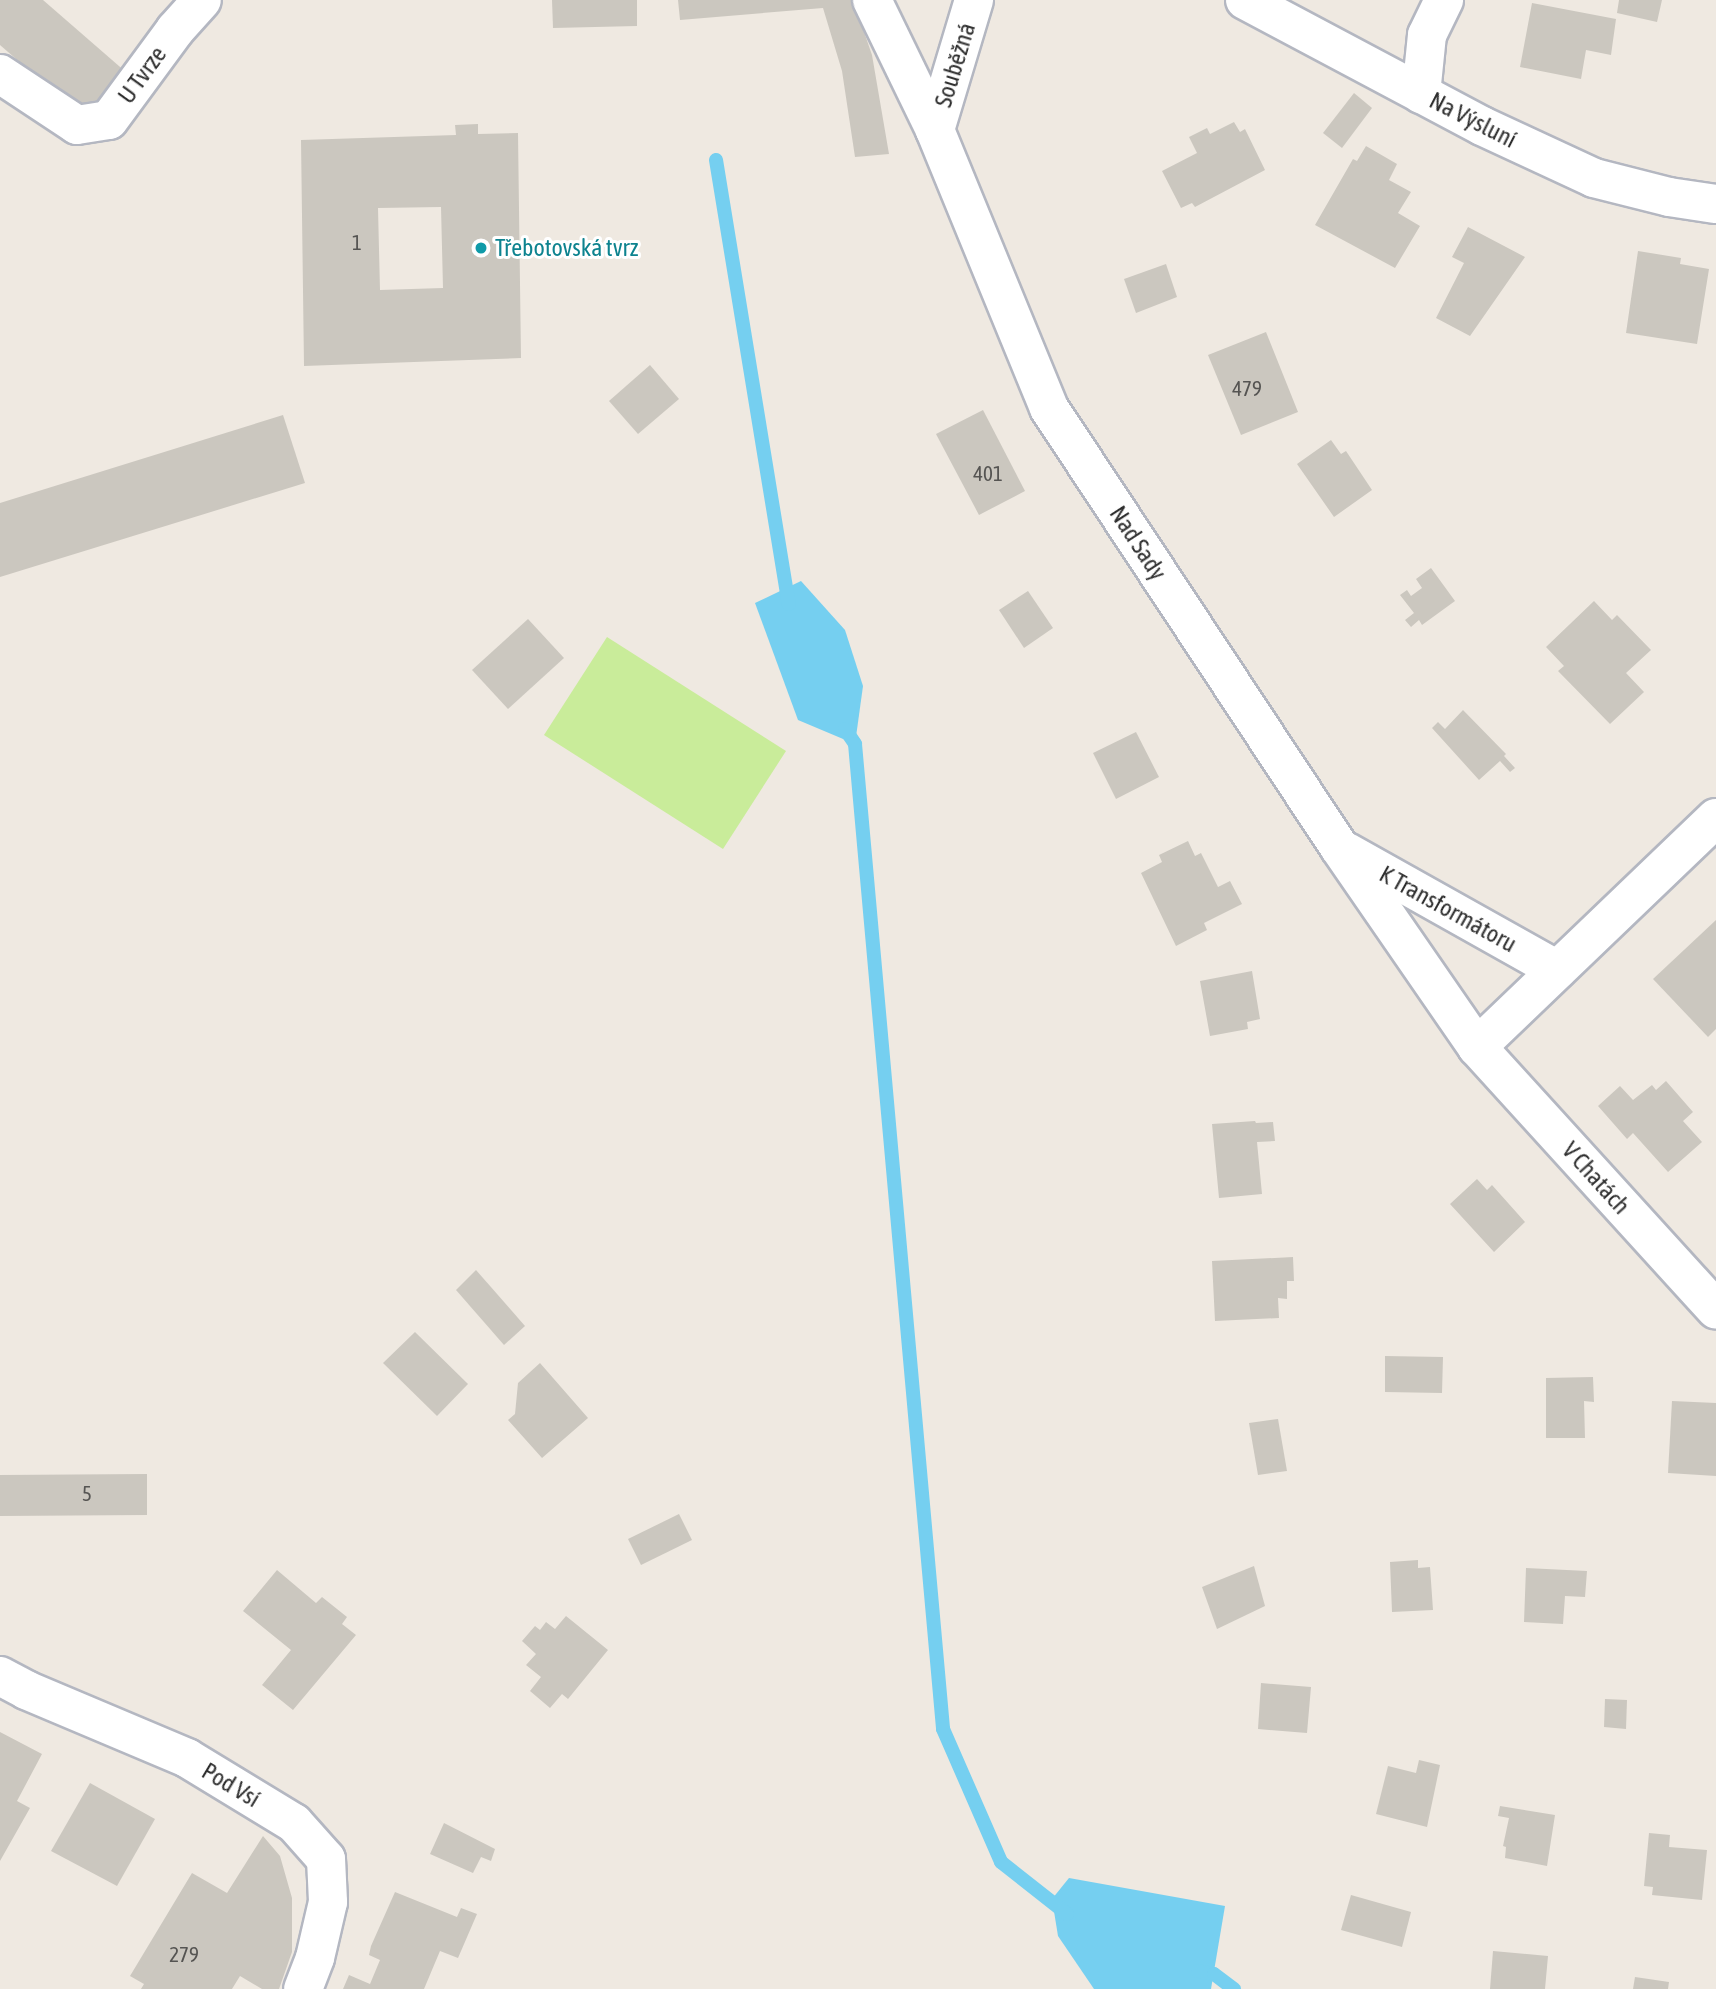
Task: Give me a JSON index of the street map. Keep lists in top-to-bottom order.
{
  "streets": {
    "street": [
      "Souběžná",
      "U Tvrze",
      "Na Výsluní",
      "Nad Sady",
      "K Transformátoru",
      "V Chatách",
      "Pod Vsí"
    ]
  },
  "crossings": [
    ["Souběžná", "Nad Sady"],
    ["Nad Sady", "K Transformátoru"],
    ["Nad Sady", "V Chatách"]
  ],
  "places": ["Třebotovská tvrz"],
  "house_numbers": [
    "1",
    "479",
    "401",
    "5",
    "279"
  ]
}
